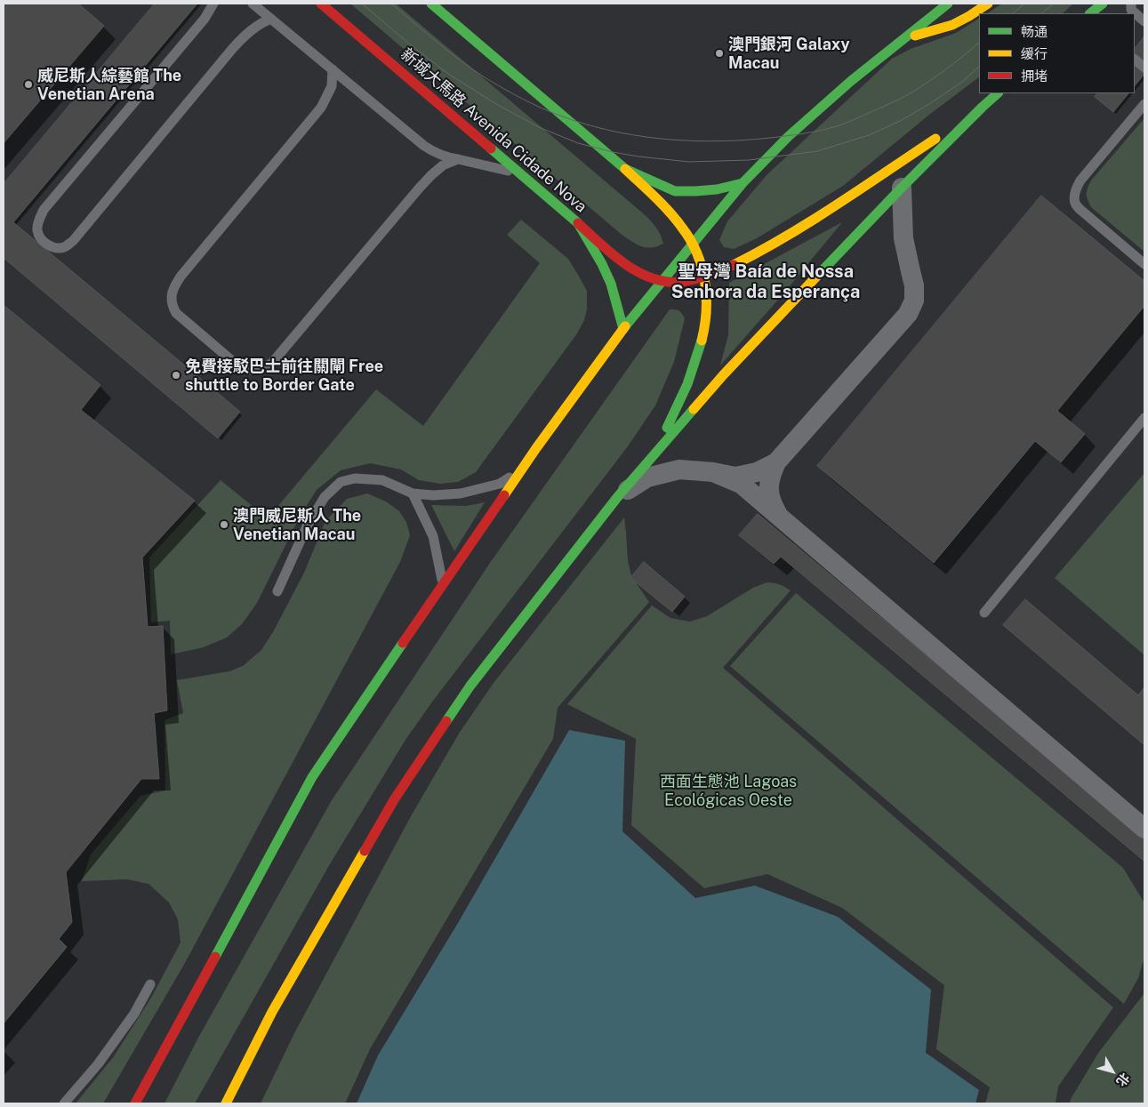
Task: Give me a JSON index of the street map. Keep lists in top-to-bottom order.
{
  "streets": {
    "main road": ["新城大馬路 Avenida Cidade Nova"]
  },
  "districts": ["聖母灣 Baía de Nossa Senhora da Esperança"],
  "parks": ["西面生態池 Lagoas Ecológicas Oeste"],
  "places": [
    "澳門銀河 Galaxy Macau",
    "威尼斯人綜藝館 The Venetian Arena",
    "免費接駁巴士前往關閘 Free shuttle to Border Gate",
    "澳門威尼斯人 The Venetian Macau"
  ],
  "legend": ["畅通", "缓行", "拥堵"],
  "north": "bottom right"
}
